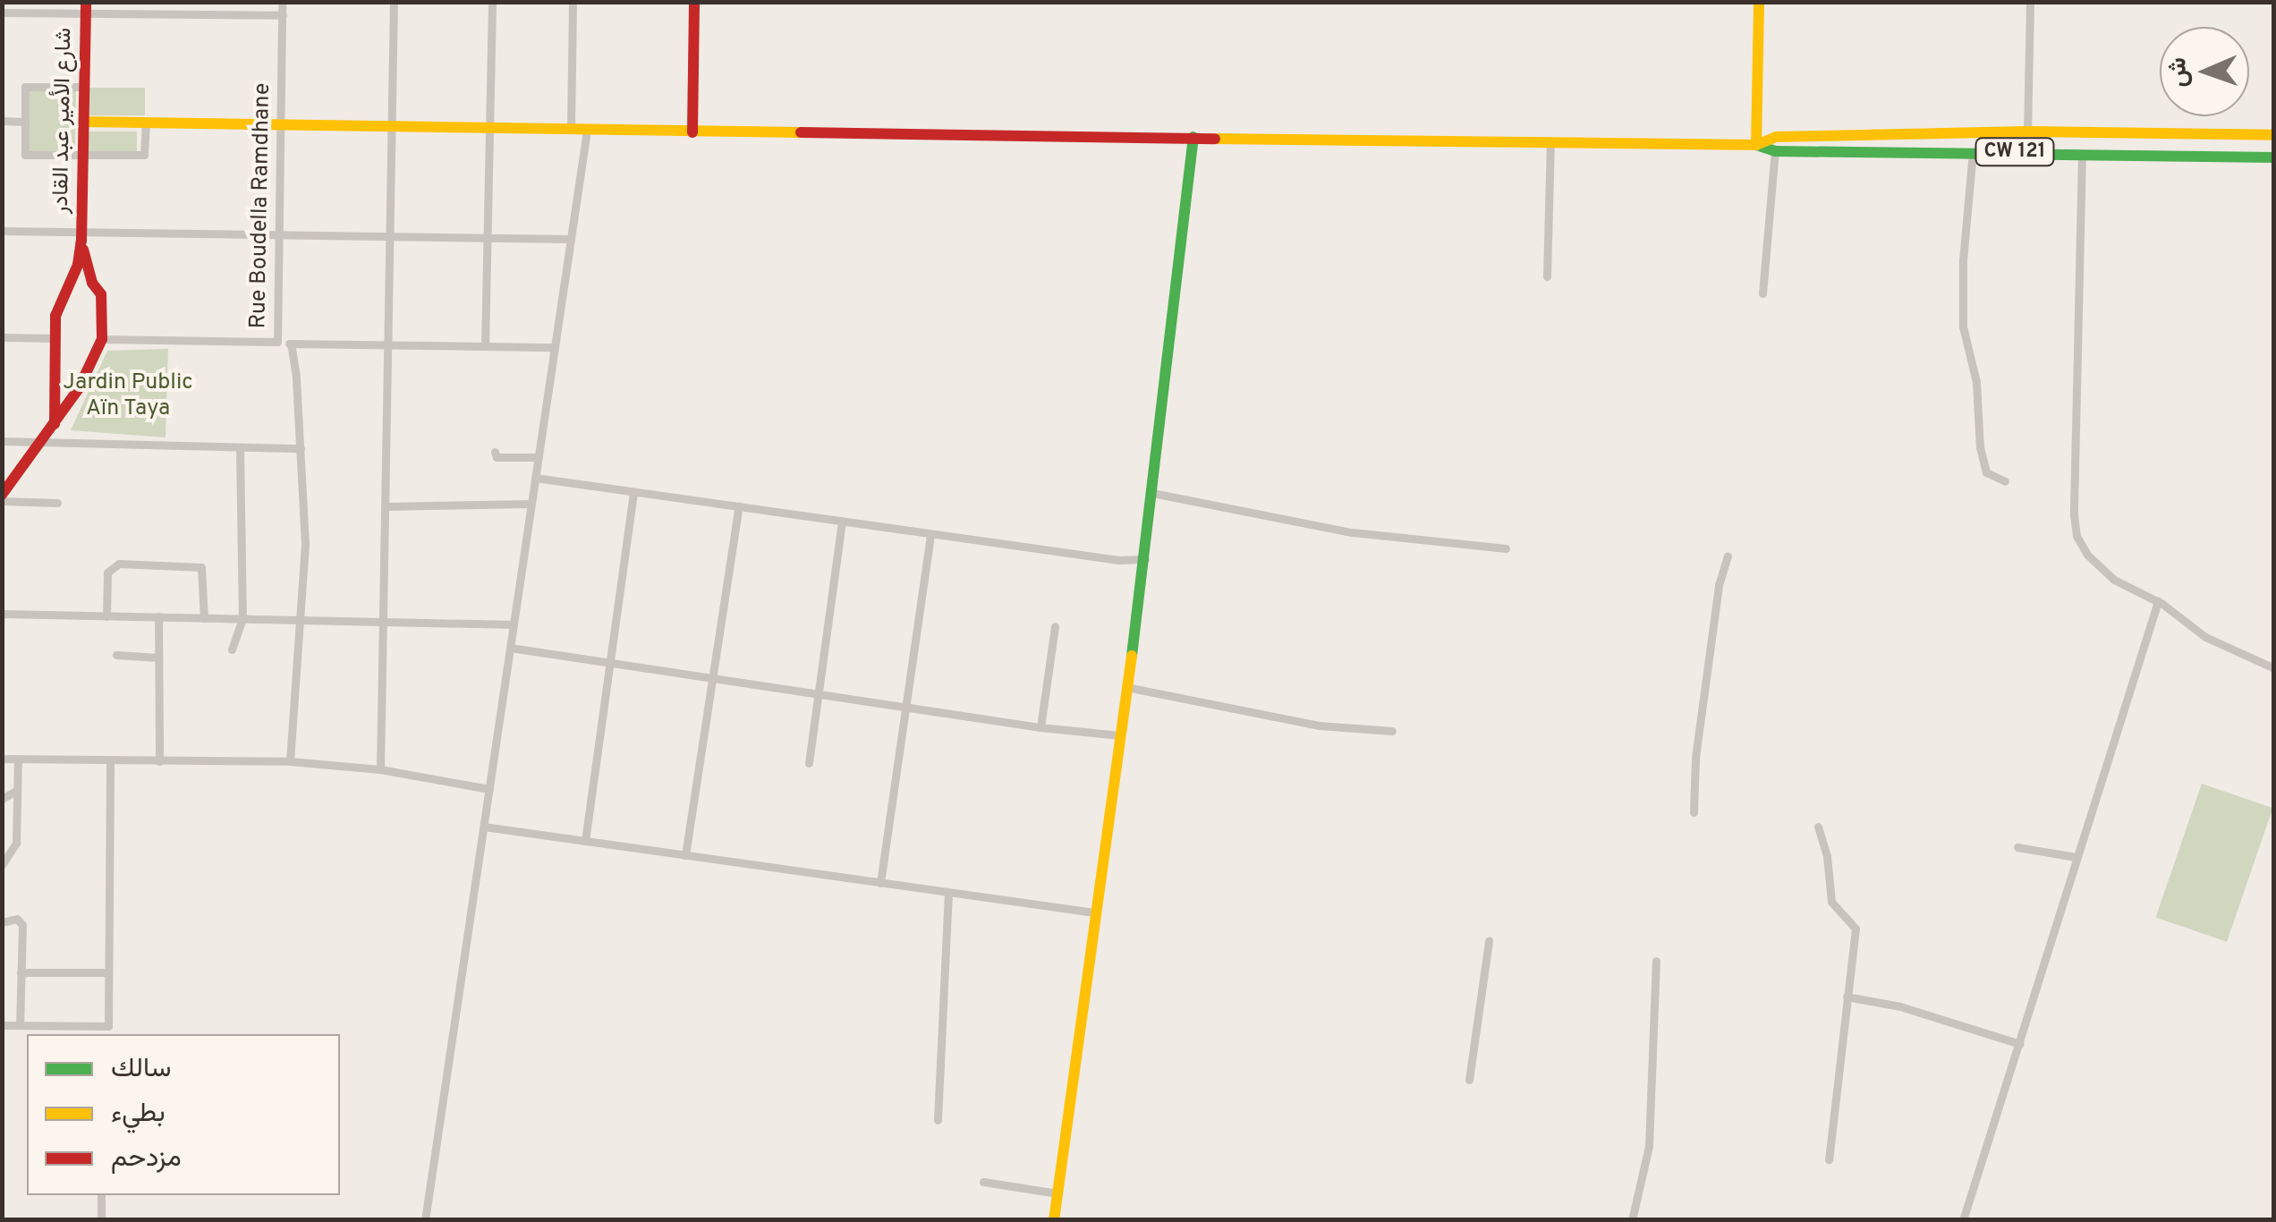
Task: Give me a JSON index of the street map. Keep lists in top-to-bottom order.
{
  "streets": {
    "main road": ["شارع الأمير عبد القادر", "CW 121"],
    "street": ["Rue Boudella Ramdhane"]
  },
  "crossings": [
    ["شارع الأمير عبد القادر", "CW 121"],
    ["شارع الأمير عبد القادر", "Rue Boudella Ramdhane"],
    ["CW 121", "Rue Boudella Ramdhane"]
  ],
  "parks": ["Jardin Public Aïn Taya"],
  "legend": ["سالك", "بطيء", "مزدحم"],
  "north": "left"
}
